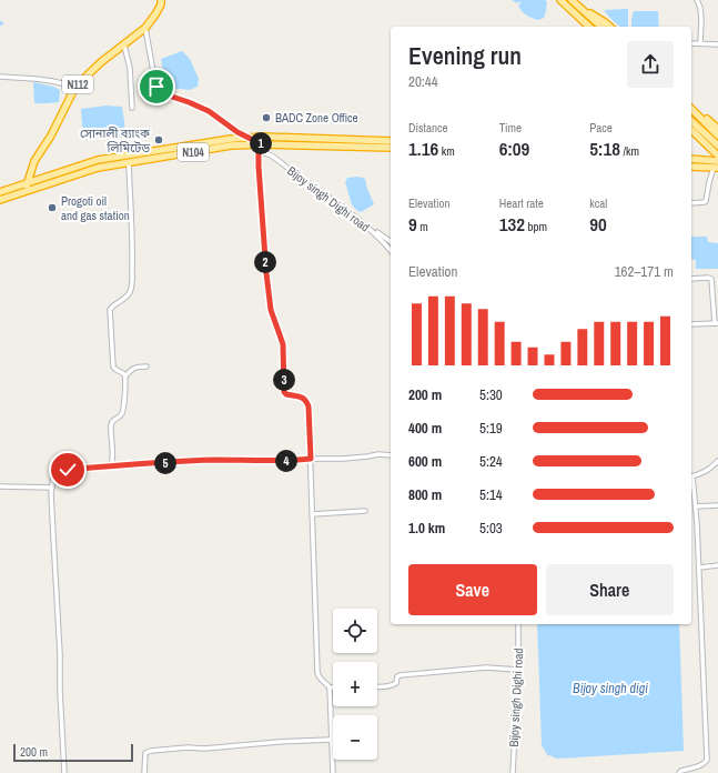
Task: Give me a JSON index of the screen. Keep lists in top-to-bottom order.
{
  "streets": {
    "highway": ["N112", "N104"],
    "street": ["Bijoy singh Dighi road"]
  },
  "crossings": [
    ["N112", "N104"]
  ],
  "water": ["Bijoy singh digi"],
  "places": ["BADC Zone Office", "সোনালী ব্যাংক লিমিটেড", "Progoti oil and gas station"],
  "scale_bar": "200 m",
  "page": {
    "heading": ["Evening run", "20:44"],
    "stats": [
      ["Distance", "1.16 km"],
      ["Time", "6:09"],
      ["Pace", "5:18 /km"],
      ["Elevation", "9 m"],
      ["Heart rate", "132 bpm"],
      ["kcal", "90"]
    ],
    "pins": [
      "1",
      "2",
      "3",
      "4",
      "5"
    ],
    "chart": ["Elevation", "162–171 m"],
    "list": [
      {
        "name": "200 m",
        "note": "5:30"
      },
      {
        "name": "400 m",
        "note": "5:19"
      },
      {
        "name": "600 m",
        "note": "5:24"
      },
      {
        "name": "800 m",
        "note": "5:14"
      },
      {
        "name": "1.0 km",
        "note": "5:03"
      }
    ],
    "buttons": ["Save", "Share"],
    "map_buttons": ["+", "−"],
    "scale": "200 m"
  }
}
